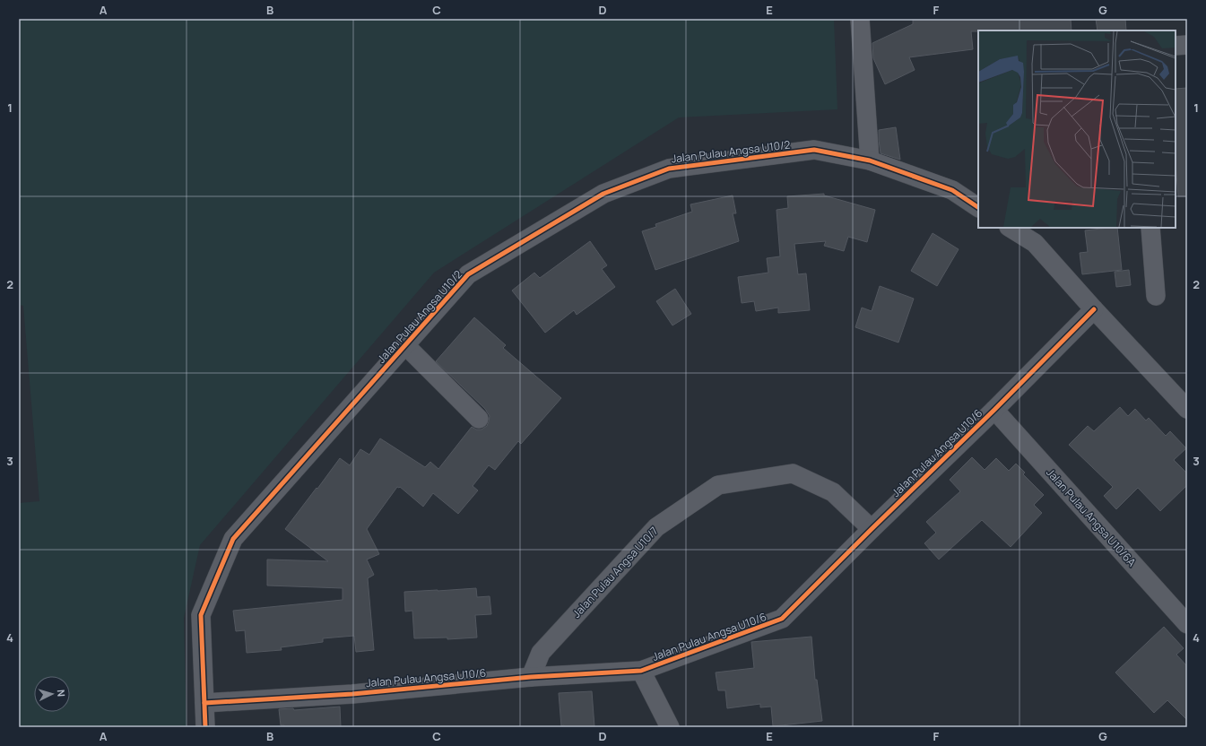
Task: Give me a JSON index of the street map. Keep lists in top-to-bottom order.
{
  "streets": {
    "street": [
      "Jalan Pulau Angsa U10/2",
      "Jalan Pulau Angsa U10/6",
      "Jalan Pulau Angsa U10/6A",
      "Jalan Pulau Angsa U10/7"
    ]
  },
  "crossings": [
    ["Jalan Pulau Angsa U10/2", "Jalan Pulau Angsa U10/6"],
    ["Jalan Pulau Angsa U10/6", "Jalan Pulau Angsa U10/6A"],
    ["Jalan Pulau Angsa U10/6", "Jalan Pulau Angsa U10/7"]
  ],
  "north": "right",
  "grid": {
    "columns": [
      "A",
      "B",
      "C",
      "D",
      "E",
      "F",
      "G"
    ],
    "rows": [
      "1",
      "2",
      "3",
      "4"
    ]
  }
}
